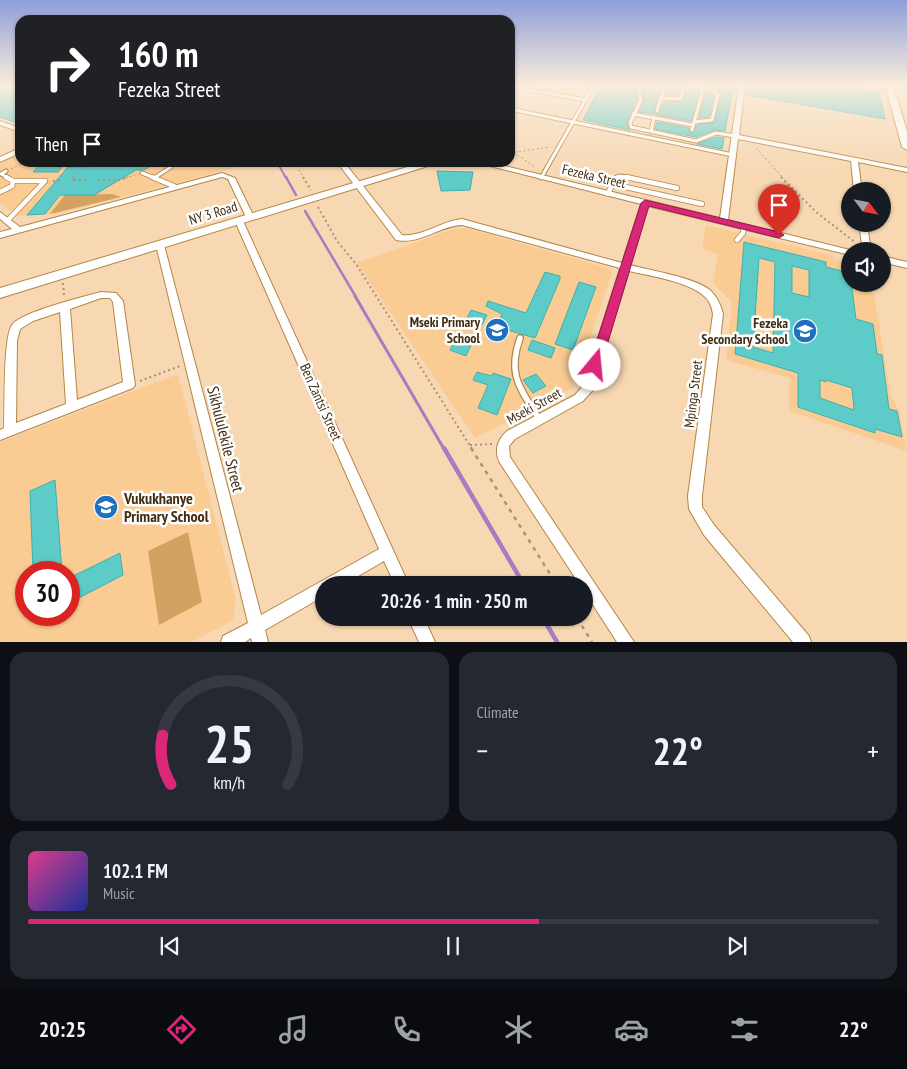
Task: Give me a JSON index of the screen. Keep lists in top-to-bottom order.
{
  "streets": {
    "street": [
      "Fezeka Street",
      "NY 3 Road",
      "Mpinga Street",
      "Ben Zantsi Street",
      "Mseki Street",
      "Sikhululekile Street"
    ]
  },
  "crossings": [
    ["Fezeka Street", "Mseki Street"],
    ["NY 3 Road", "Mpinga Street"],
    ["NY 3 Road", "Ben Zantsi Street"],
    ["NY 3 Road", "Sikhululekile Street"],
    ["Mpinga Street", "Mseki Street"]
  ],
  "places": {
    "school or university": ["Mseki Primary School", "Fezeka Secondary School", "Vukukhanye Primary School"]
  },
  "north": "bottom right",
  "page": {
    "turn": ["160 m", "Fezeka Street"],
    "then": "Then",
    "limit": "30",
    "trip": "20:26 · 1 min · 250 m",
    "tile": "Climate",
    "heat": ["−", "22°", "+"],
    "song": ["102.1 FM", "Music"],
    "tabs": ["20:25", "22°"],
    "gauge": ["25", "km/h"]
  }
}
